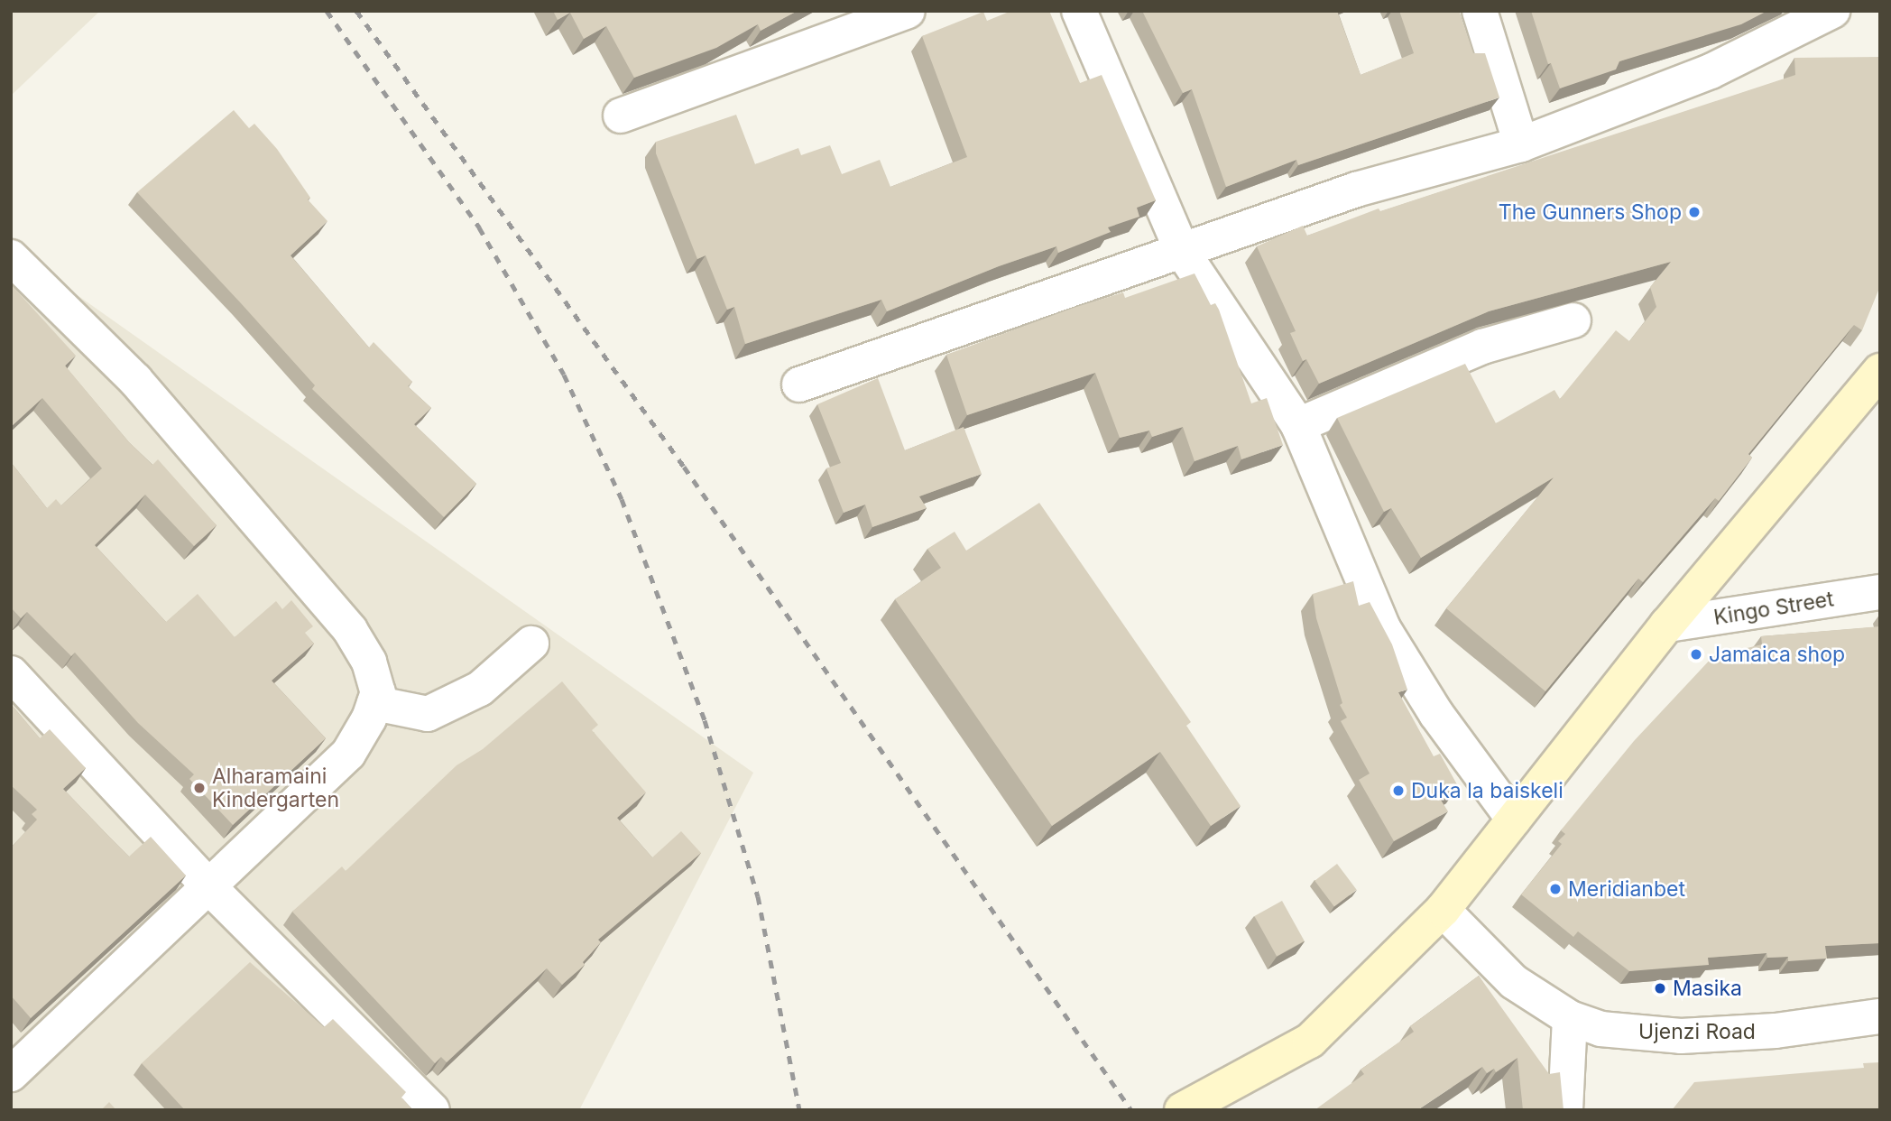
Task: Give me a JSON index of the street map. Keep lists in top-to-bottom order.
{
  "streets": {
    "street": ["Kingo Street", "Ujenzi Road"]
  },
  "places": [
    "The Gunners Shop",
    "Jamaica shop",
    "Alharamaini Kindergarten",
    "Duka la baiskeli",
    "Meridianbet",
    "Masika"
  ]
}
